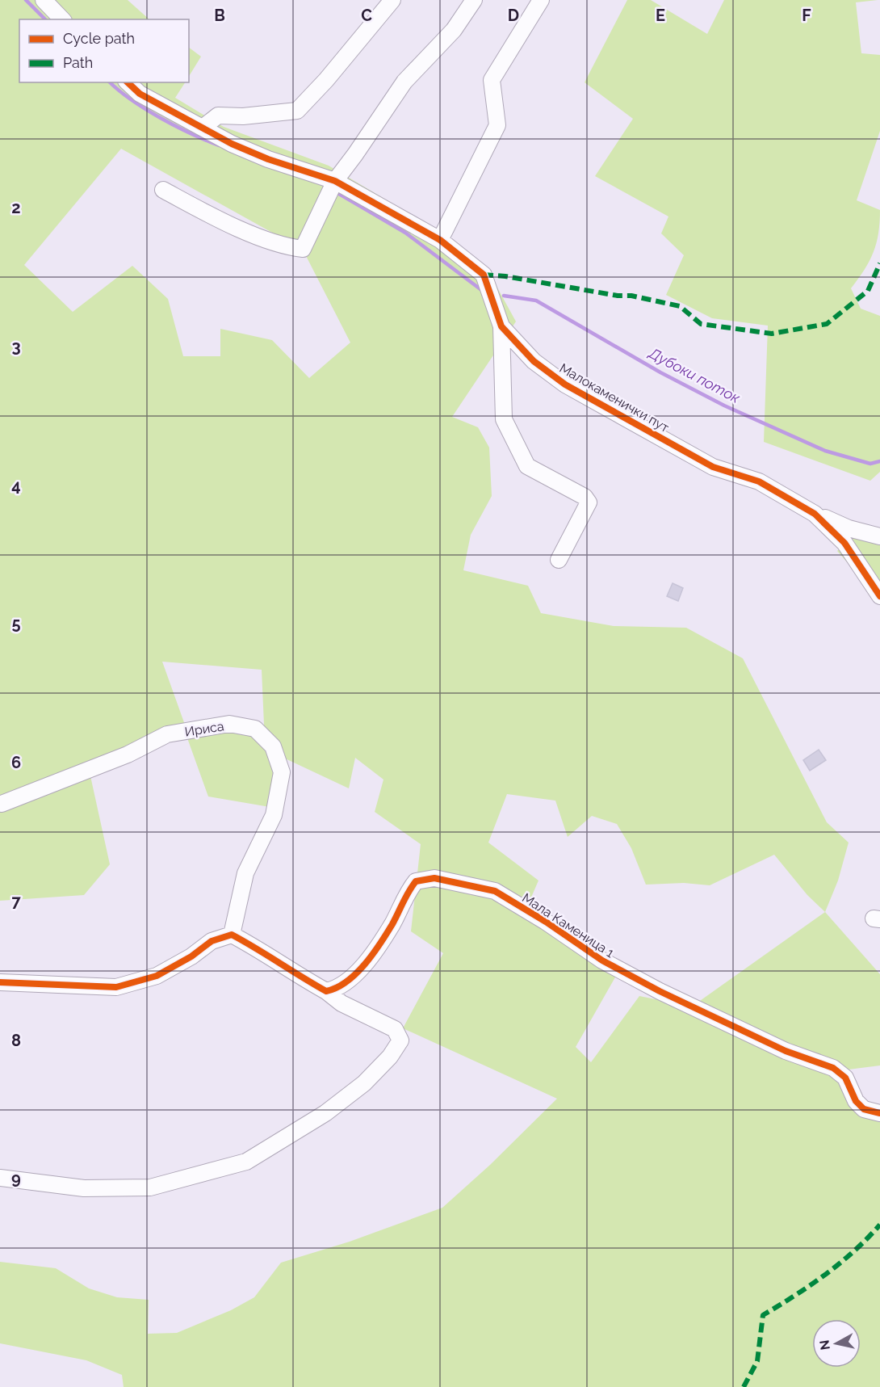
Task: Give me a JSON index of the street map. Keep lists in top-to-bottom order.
{
  "streets": {
    "street": ["Малокаменички пут", "Ириса", "Мала Каменица 1"]
  },
  "water": ["Дубоки поток"],
  "legend": ["Cycle path", "Path"],
  "north": "left",
  "grid": {
    "columns": [
      "B",
      "C",
      "D",
      "E",
      "F"
    ],
    "rows": [
      "2",
      "3",
      "4",
      "5",
      "6",
      "7",
      "8",
      "9"
    ]
  }
}
